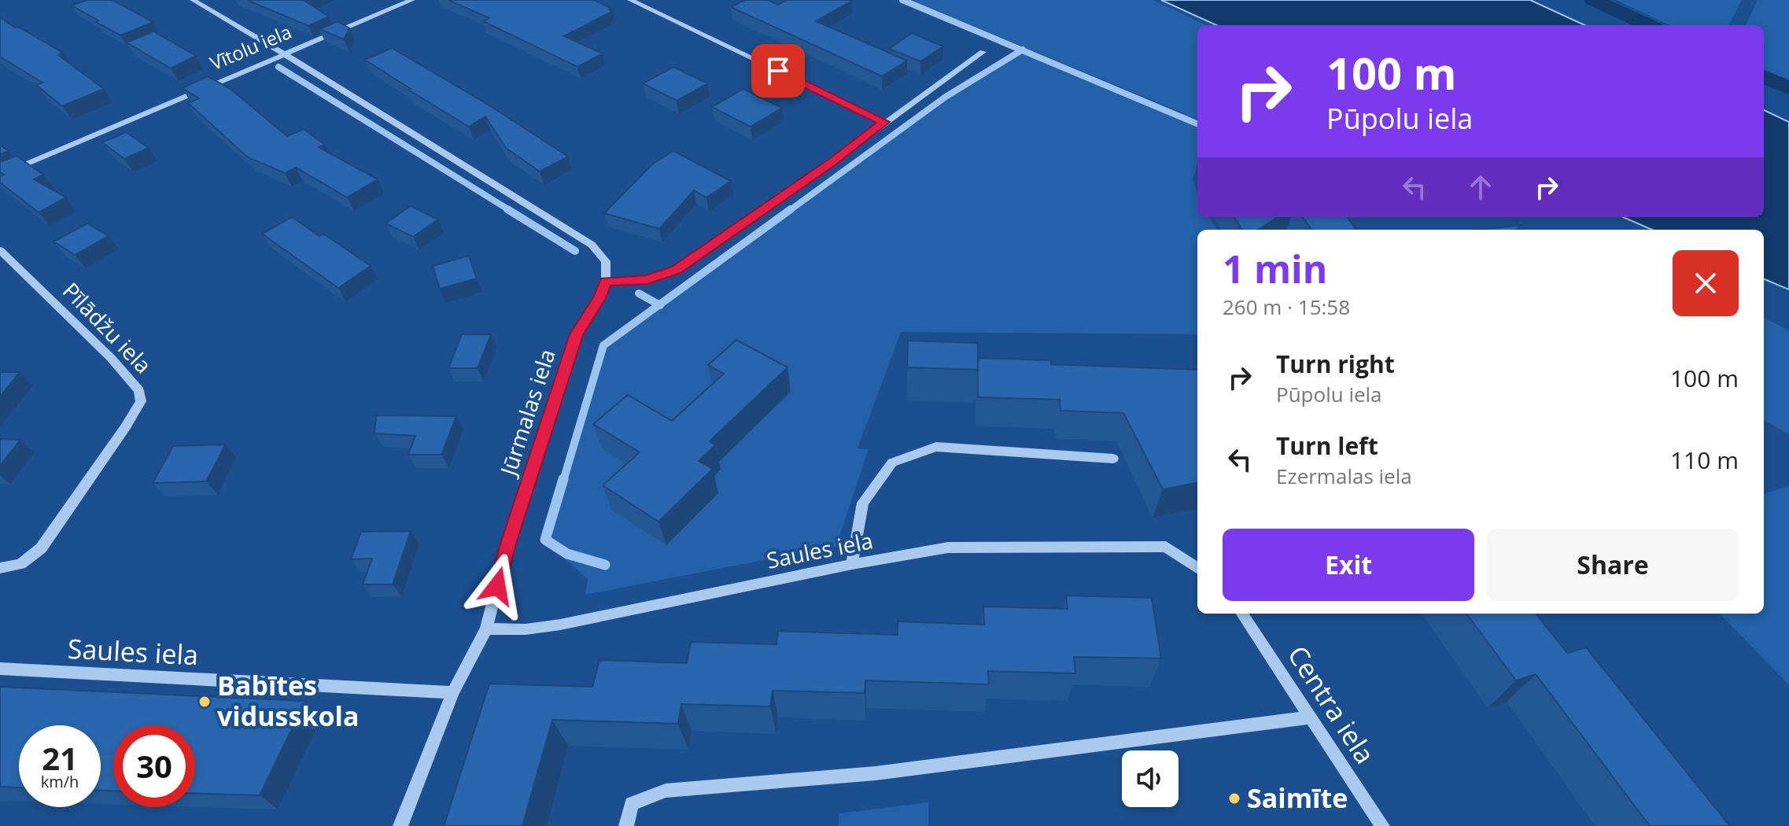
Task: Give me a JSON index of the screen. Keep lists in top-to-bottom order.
{
  "streets": {
    "street": [
      "Vītolu iela",
      "Pīlādžu iela",
      "Jūrmalas iela",
      "Saules iela",
      "Centra iela"
    ]
  },
  "crossings": [
    ["Jūrmalas iela", "Saules iela"]
  ],
  "places": ["Babītes vidusskola", "Saimīte"],
  "page": {
    "turn": ["100 m", "Pūpolu iela"],
    "heading": ["1 min", "260 m · 15:58"],
    "list": [
      {
        "name": "Turn right",
        "note": "Pūpolu iela",
        "value": "100 m"
      },
      {
        "name": "Turn left",
        "note": "Ezermalas iela",
        "value": "110 m"
      }
    ],
    "buttons": ["Exit", "Share"],
    "speed": "21 km/h",
    "limit": "30"
  }
}
